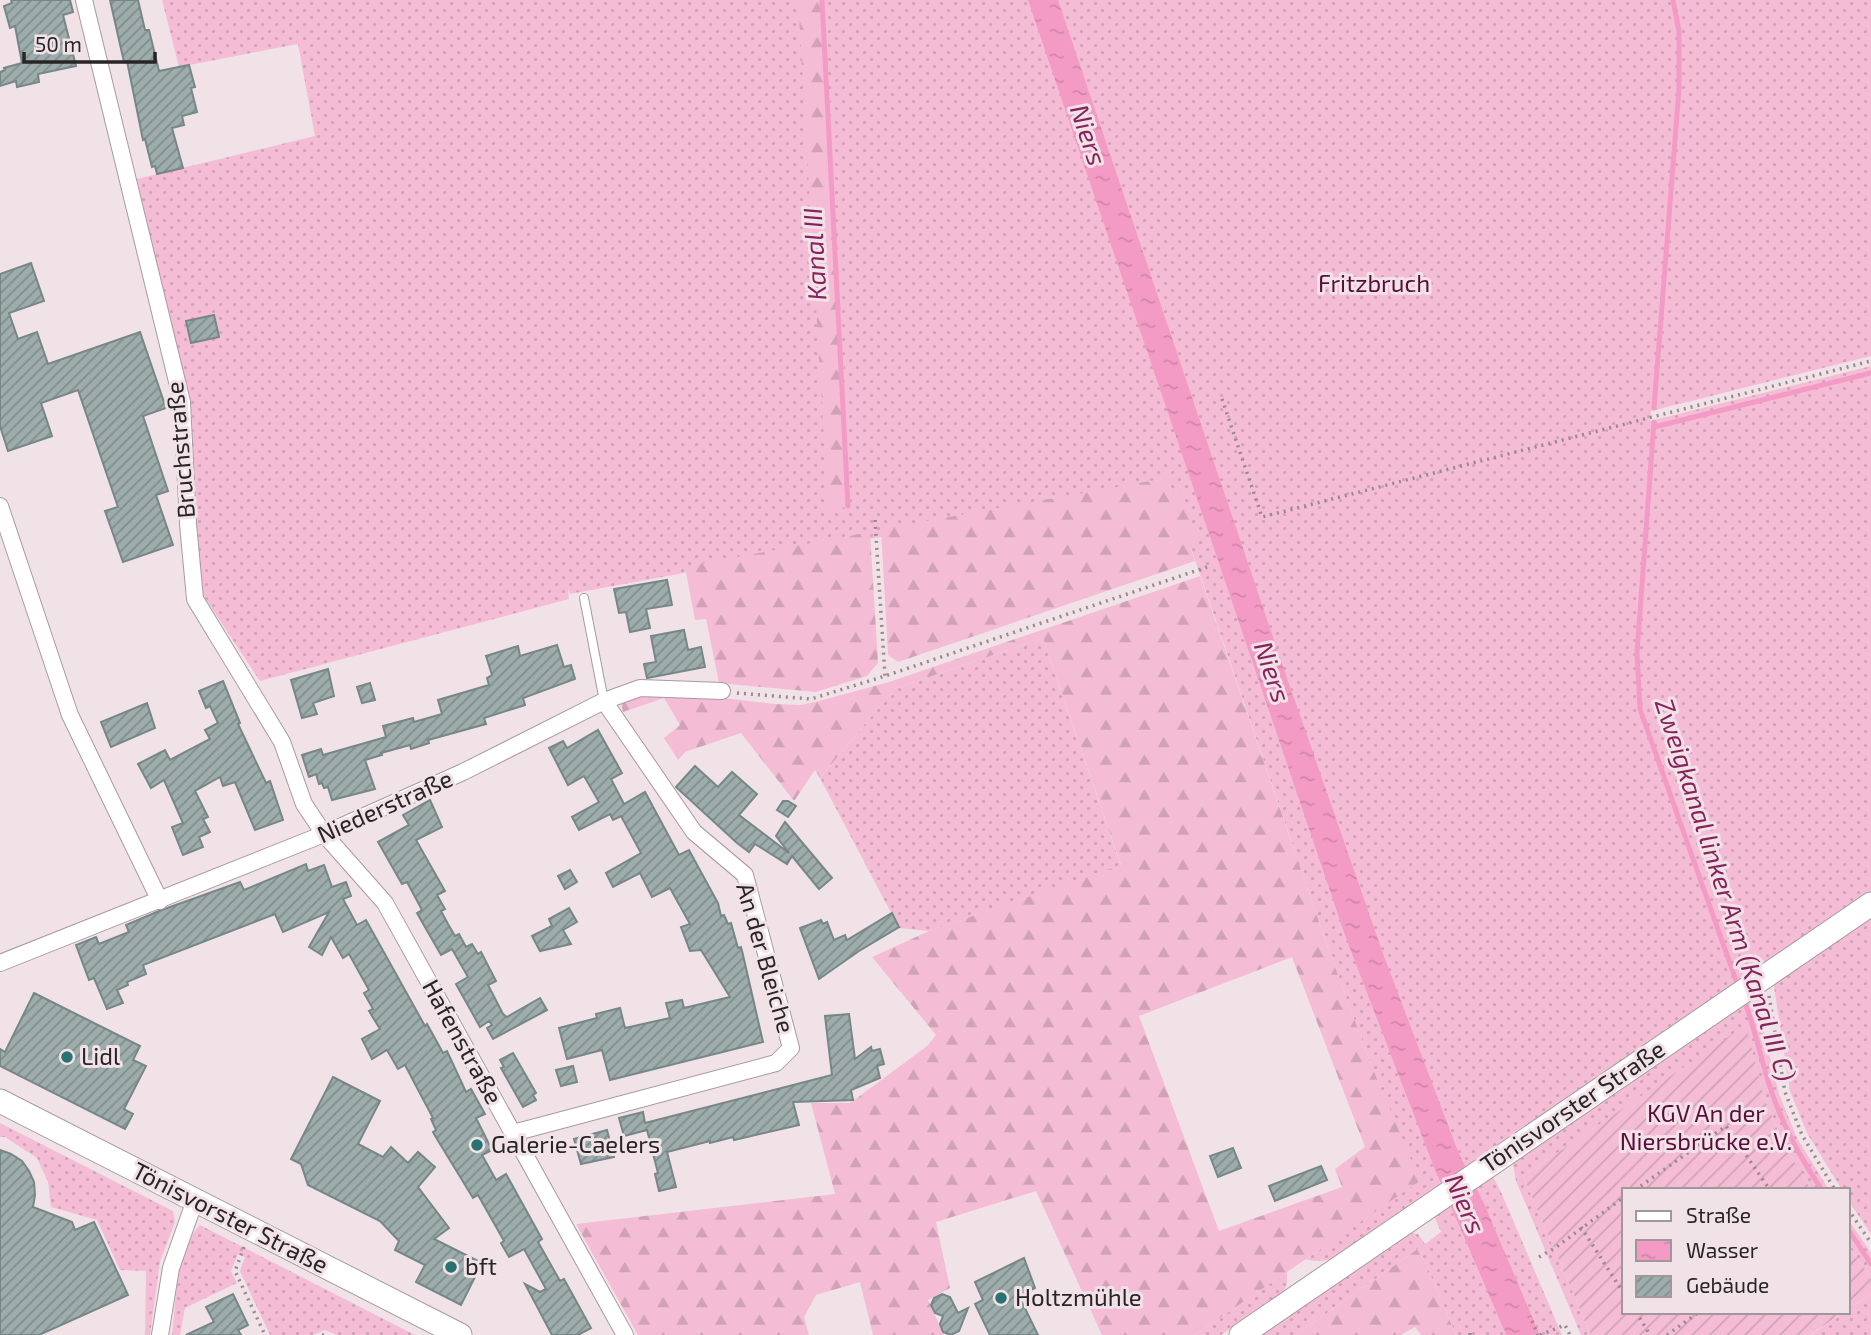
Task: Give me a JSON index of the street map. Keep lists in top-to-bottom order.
{
  "streets": {
    "main road": ["Tönisvorster Straße"],
    "street": [
      "Bruchstraße",
      "Niederstraße",
      "An der Bleiche",
      "Hafenstraße"
    ]
  },
  "crossings": [
    ["Bruchstraße", "Niederstraße"],
    ["Bruchstraße", "Hafenstraße"],
    ["Niederstraße", "An der Bleiche"],
    ["Niederstraße", "Hafenstraße"],
    ["An der Bleiche", "Hafenstraße"]
  ],
  "water": ["Niers", "Kanal III", "Zweigkanal linker Arm (Kanal III C)"],
  "parks": ["Fritzbruch", "KGV An der Niersbrücke e.V."],
  "places": [
    "Lidl",
    "Galerie-Caelers",
    "bft",
    "Holtzmühle"
  ],
  "legend": ["Straße", "Wasser", "Gebäude"],
  "scale_bar": "50 m"
}
